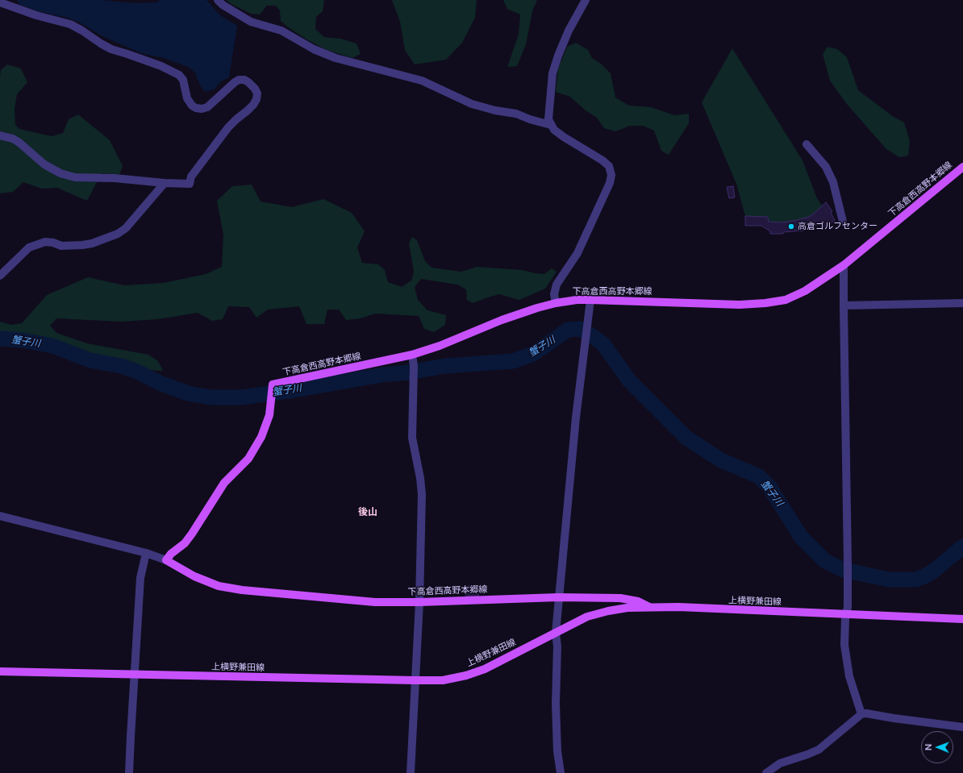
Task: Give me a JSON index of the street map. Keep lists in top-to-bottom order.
{
  "streets": {
    "main road": ["下高倉西高野本郷線", "上横野兼田線"]
  },
  "crossings": [
    ["下高倉西高野本郷線", "上横野兼田線"]
  ],
  "districts": ["後山"],
  "water": ["蟹子川"],
  "places": ["高倉ゴルフセンター"],
  "north": "left"
}
